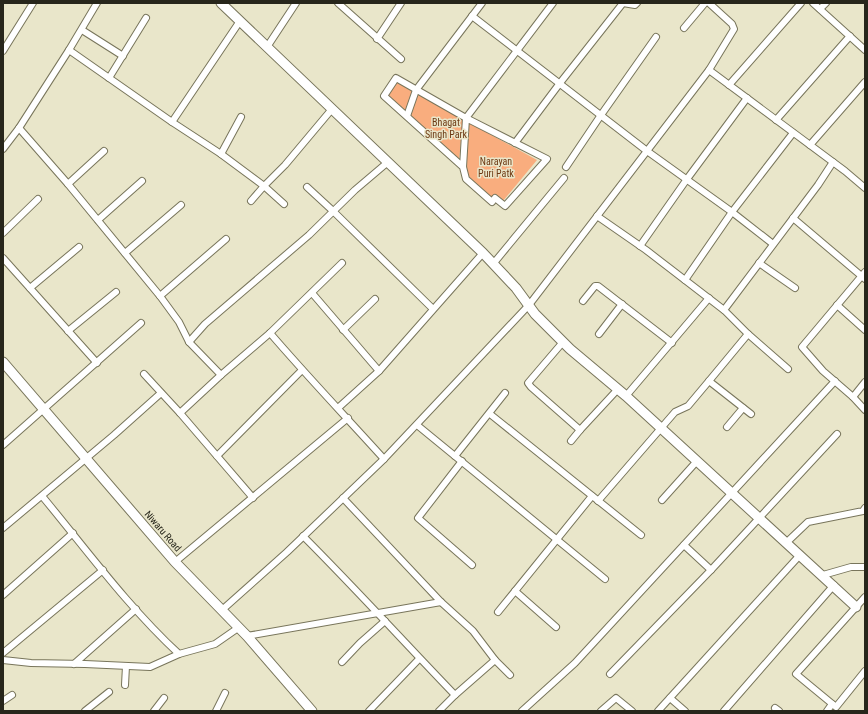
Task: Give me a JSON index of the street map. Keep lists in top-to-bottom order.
{
  "streets": {
    "street": ["Niwaru Road"]
  },
  "parks": ["Bhagat Singh Park", "Narayan Puri Patk"]
}
